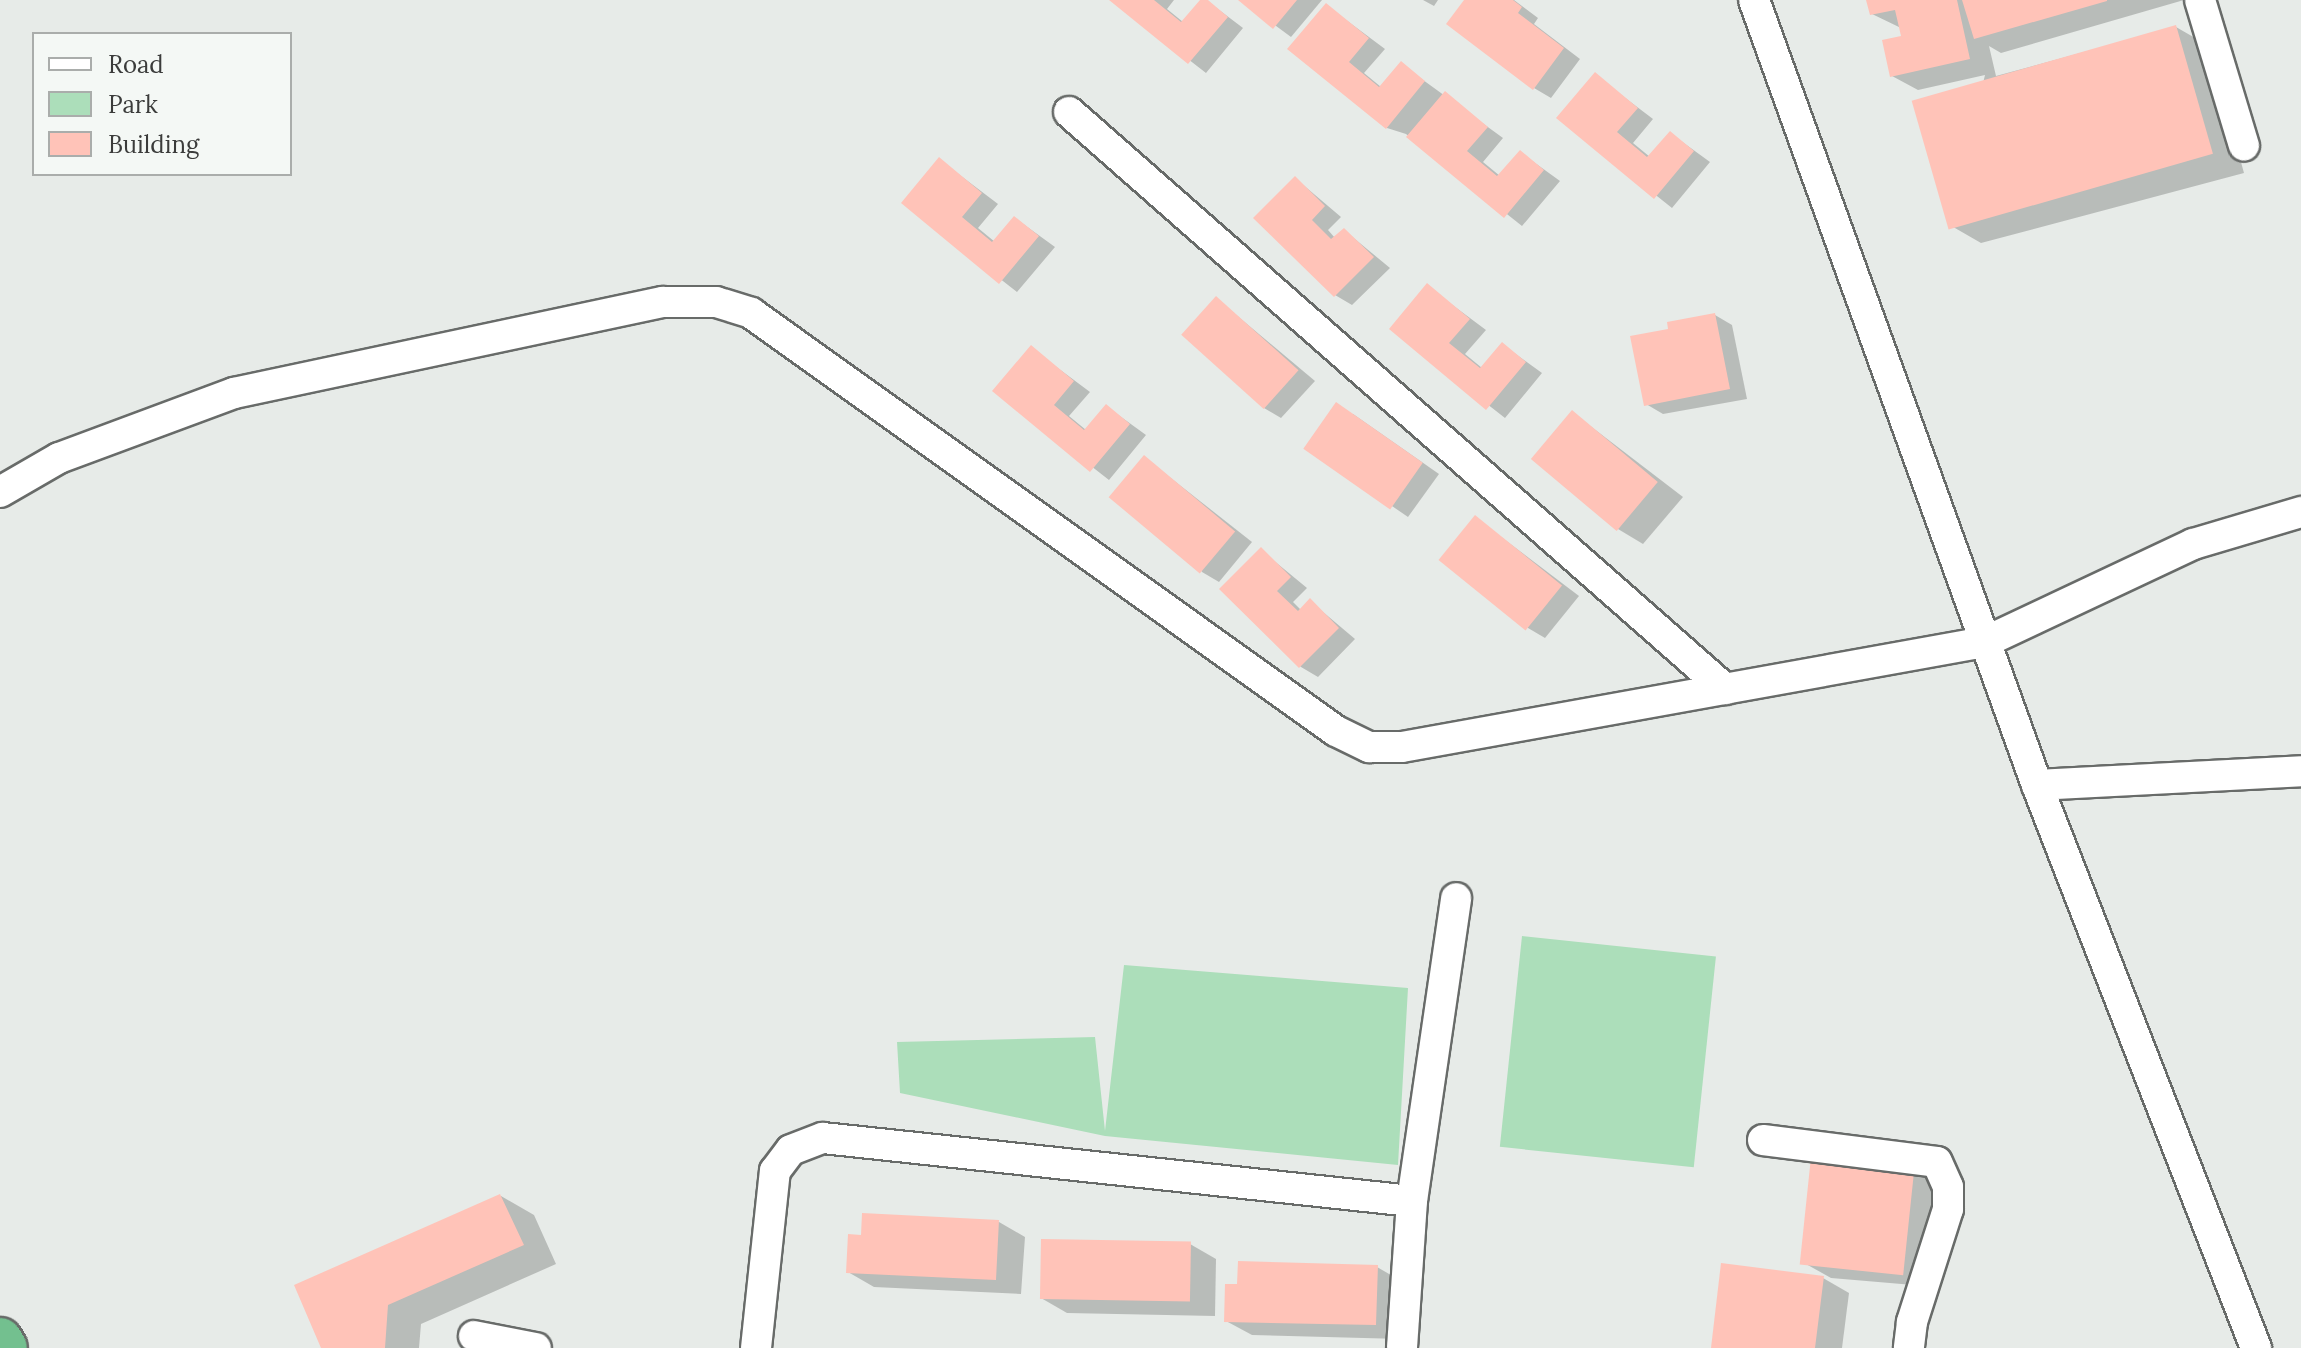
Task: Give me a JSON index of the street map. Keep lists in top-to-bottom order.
{
  "legend": ["Road", "Park", "Building"]
}
